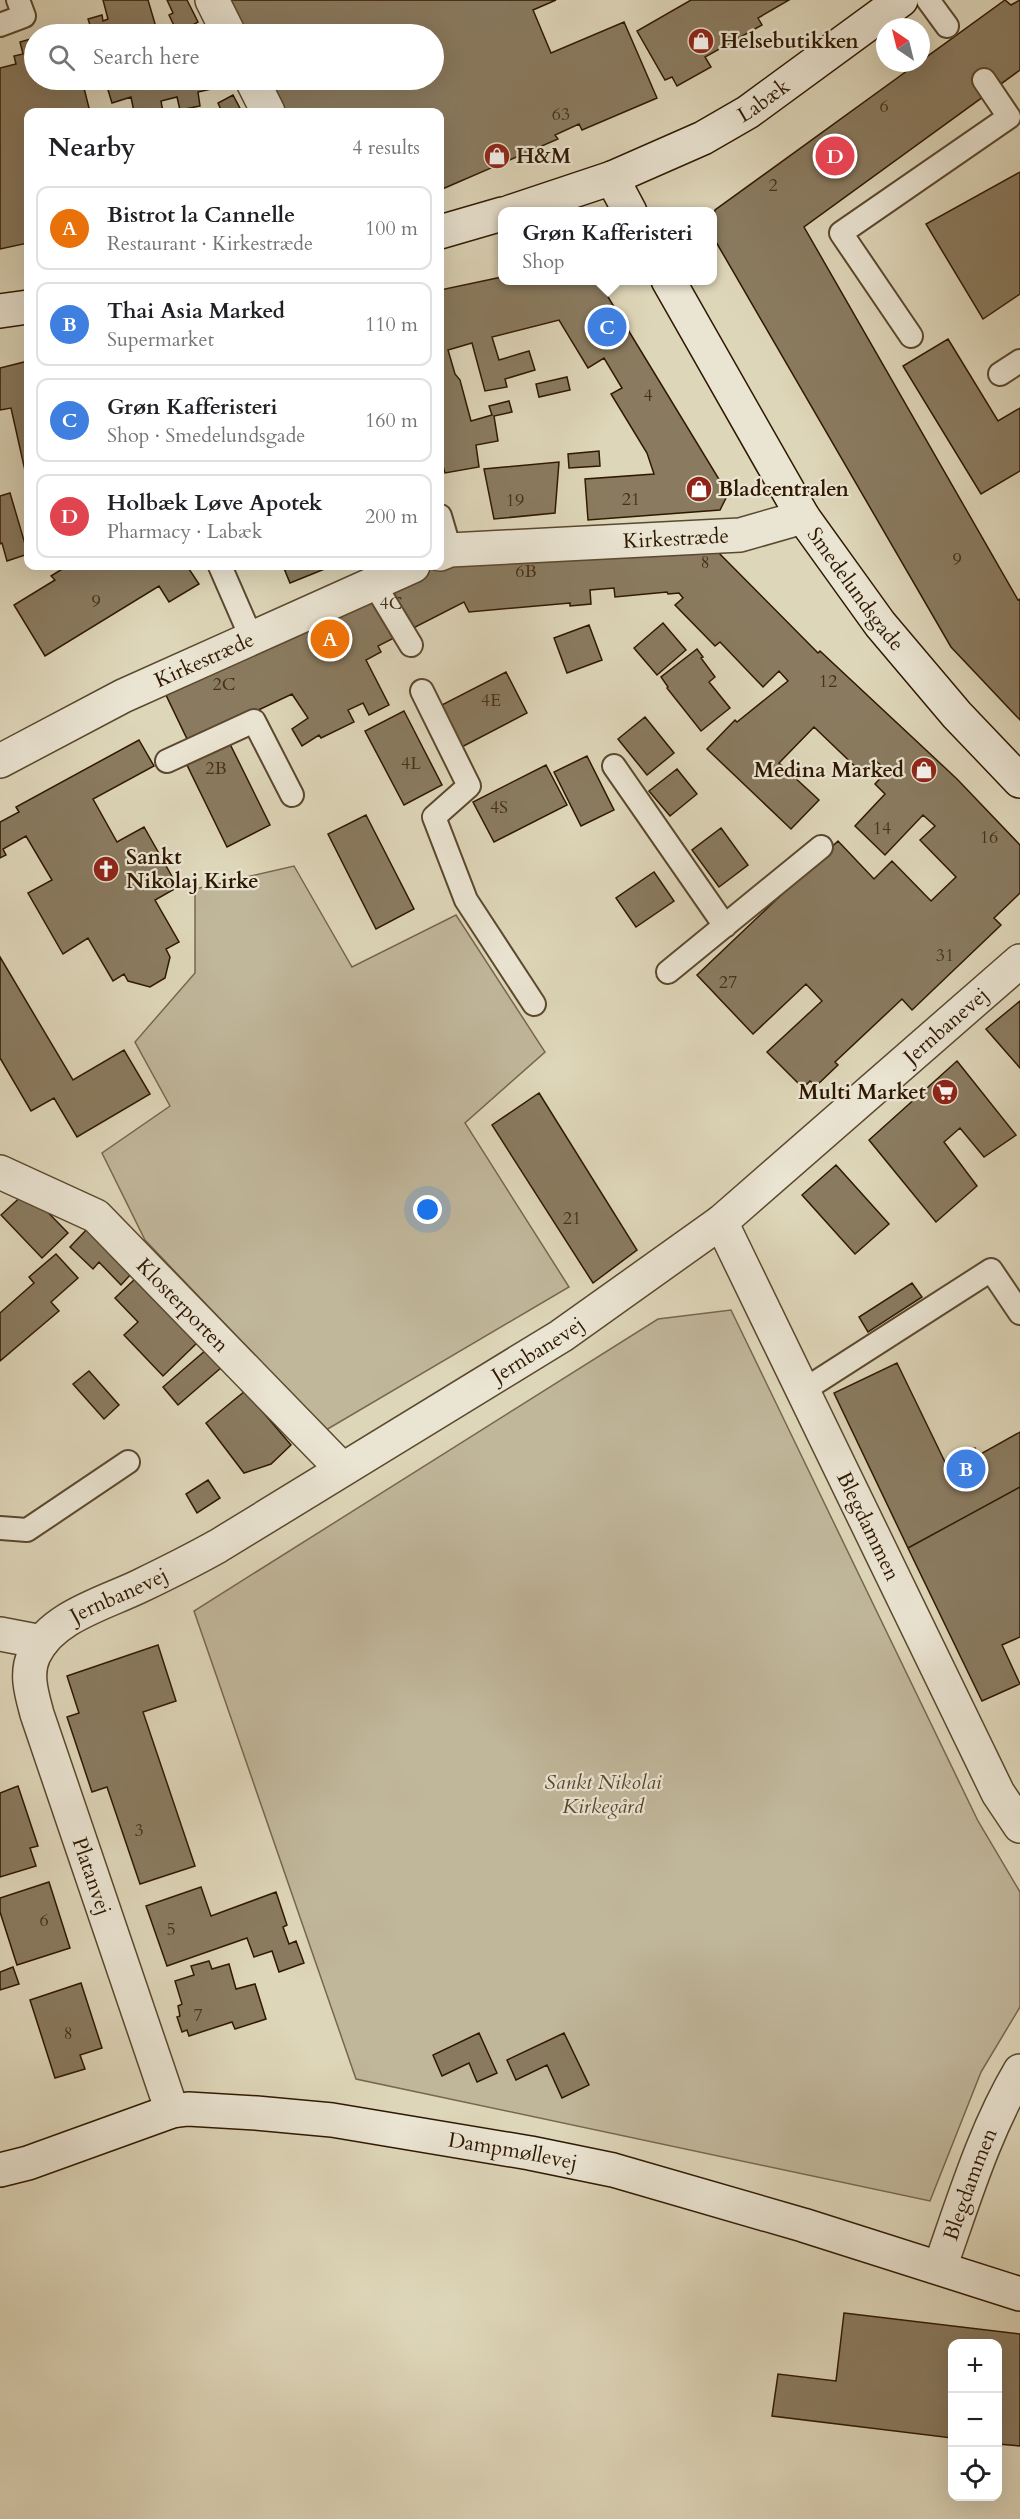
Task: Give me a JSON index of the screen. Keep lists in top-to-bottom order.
{
  "streets": {
    "street": [
      "Labæk",
      "Kirkestræde",
      "Smedelundsgade",
      "Jernbanevej",
      "Klosterporten",
      "Blegdammen",
      "Platanvej",
      "Dampmøllevej"
    ]
  },
  "crossings": [
    ["Kirkestræde", "Smedelundsgade"],
    ["Jernbanevej", "Klosterporten"],
    ["Jernbanevej", "Blegdammen"],
    ["Jernbanevej", "Platanvej"],
    ["Blegdammen", "Dampmøllevej"],
    ["Platanvej", "Dampmøllevej"]
  ],
  "parks": ["Sankt Nikolai Kirkegård"],
  "places": {
    "shop": [
      "Helsebutikken",
      "H&M",
      "Bladcentralen",
      "Medina Marked"
    ],
    "church": ["Sankt Nikolaj Kirke"],
    "supermarket": ["Multi Market"]
  },
  "house_numbers": [
    "6",
    "63",
    "2",
    "4",
    "21",
    "19",
    "9",
    "8",
    "6B",
    "9",
    "4C",
    "12",
    "2C",
    "4E",
    "4L",
    "2B",
    "4S",
    "14",
    "16",
    "31",
    "27",
    "21",
    "3",
    "6",
    "5",
    "7",
    "8"
  ],
  "north": "top left",
  "page": {
    "search": "Search here",
    "heading": ["Nearby", "4 results"],
    "pins": [
      "D",
      "C",
      "A",
      "B"
    ],
    "list": [
      {
        "mark": "A",
        "name": "Bistrot la Cannelle",
        "note": "Restaurant · Kirkestræde",
        "value": "100 m"
      },
      {
        "mark": "B",
        "name": "Thai Asia Marked",
        "note": "Supermarket",
        "value": "110 m"
      },
      {
        "mark": "C",
        "name": "Grøn Kafferisteri",
        "note": "Shop · Smedelundsgade",
        "value": "160 m"
      },
      {
        "mark": "D",
        "name": "Holbæk Løve Apotek",
        "note": "Pharmacy · Labæk",
        "value": "200 m"
      }
    ],
    "popup": ["Grøn Kafferisteri", "Shop"],
    "map_buttons": ["+", "−"]
  }
}
